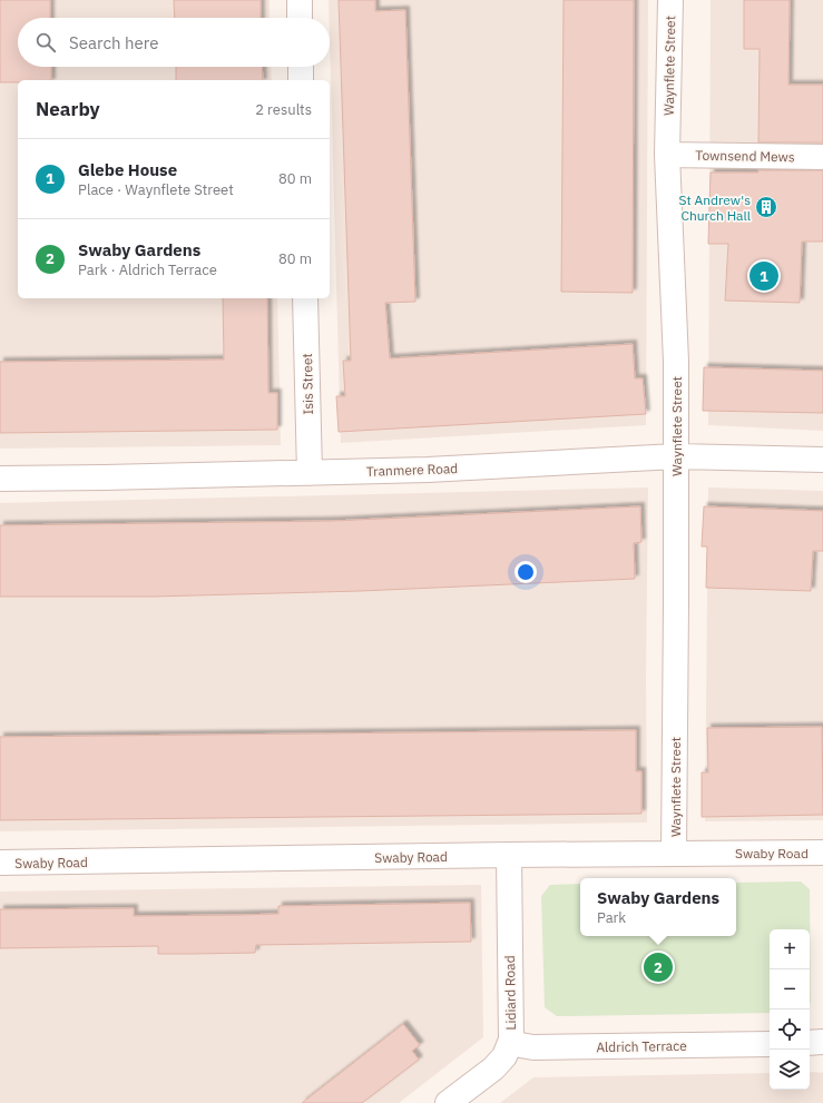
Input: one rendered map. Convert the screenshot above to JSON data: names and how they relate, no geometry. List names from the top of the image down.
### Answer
{
  "streets": {
    "street": [
      "Waynflete Street",
      "Townsend Mews",
      "Isis Street",
      "Tranmere Road",
      "Swaby Road",
      "Lidiard Road",
      "Aldrich Terrace"
    ]
  },
  "crossings": [
    ["Waynflete Street", "Townsend Mews"],
    ["Waynflete Street", "Tranmere Road"],
    ["Waynflete Street", "Swaby Road"],
    ["Isis Street", "Tranmere Road"],
    ["Swaby Road", "Lidiard Road"],
    ["Lidiard Road", "Aldrich Terrace"]
  ],
  "places": {
    "building": ["St Andrew's Church Hall"]
  },
  "page": {
    "search": "Search here",
    "heading": ["Nearby", "2 results"],
    "list": [
      {
        "mark": "1",
        "name": "Glebe House",
        "note": "Place · Waynflete Street",
        "value": "80 m"
      },
      {
        "mark": "2",
        "name": "Swaby Gardens",
        "note": "Park · Aldrich Terrace",
        "value": "80 m"
      }
    ],
    "pins": ["1", "2"],
    "popup": ["Swaby Gardens", "Park"],
    "map_buttons": ["+", "−"]
  }
}
